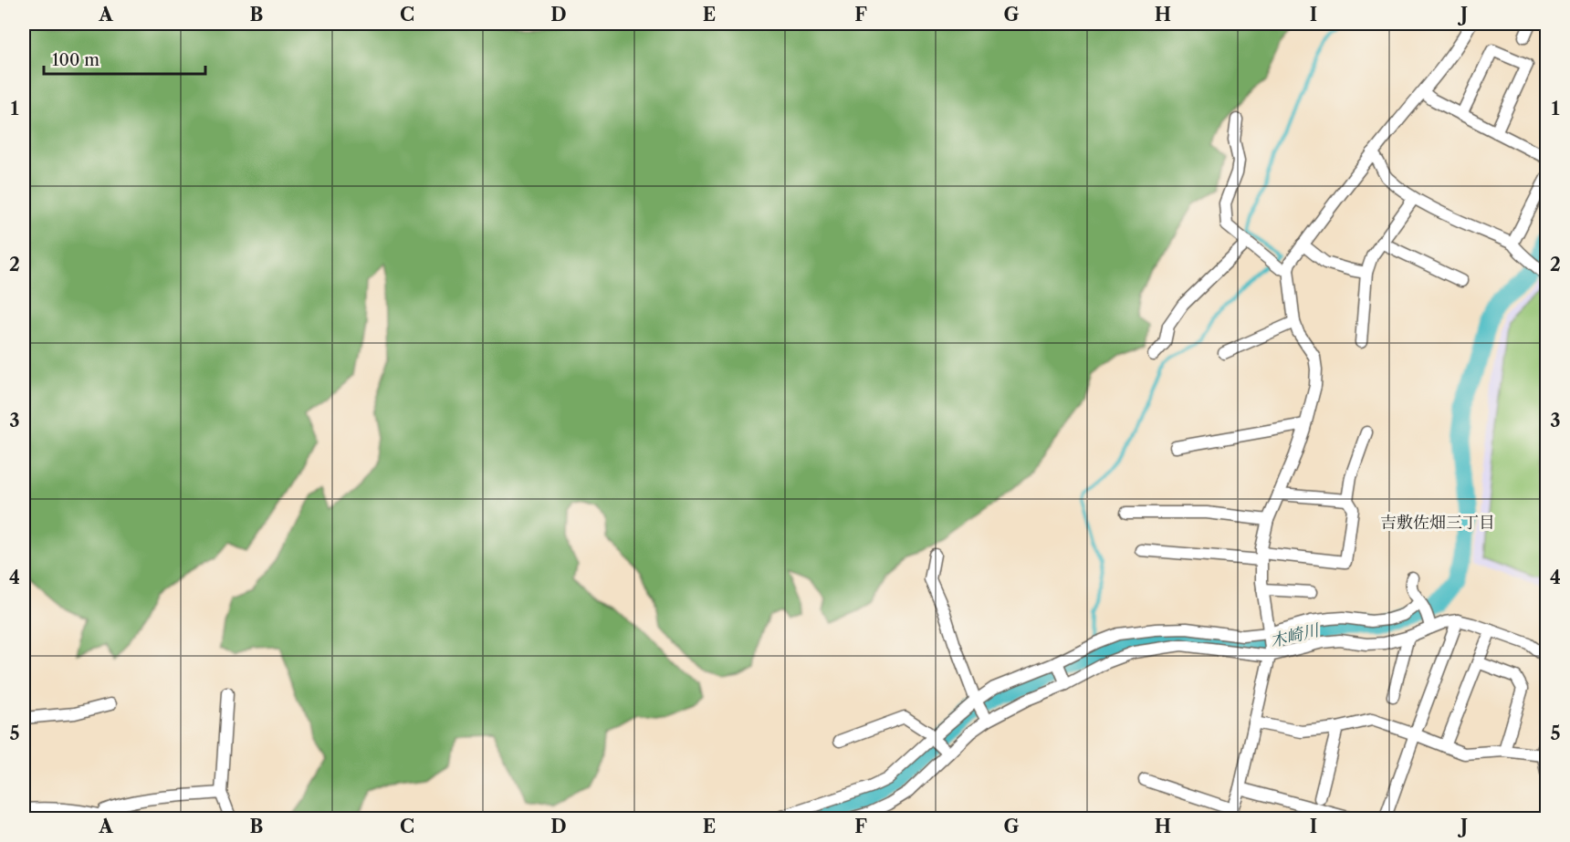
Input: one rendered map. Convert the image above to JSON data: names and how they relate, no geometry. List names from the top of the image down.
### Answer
{
  "districts": ["吉敷佐畑三丁目"],
  "water": ["木崎川"],
  "scale_bar": "100 m",
  "grid": {
    "columns": [
      "A",
      "B",
      "C",
      "D",
      "E",
      "F",
      "G",
      "H",
      "I",
      "J"
    ],
    "rows": [
      "1",
      "2",
      "3",
      "4",
      "5"
    ]
  }
}
